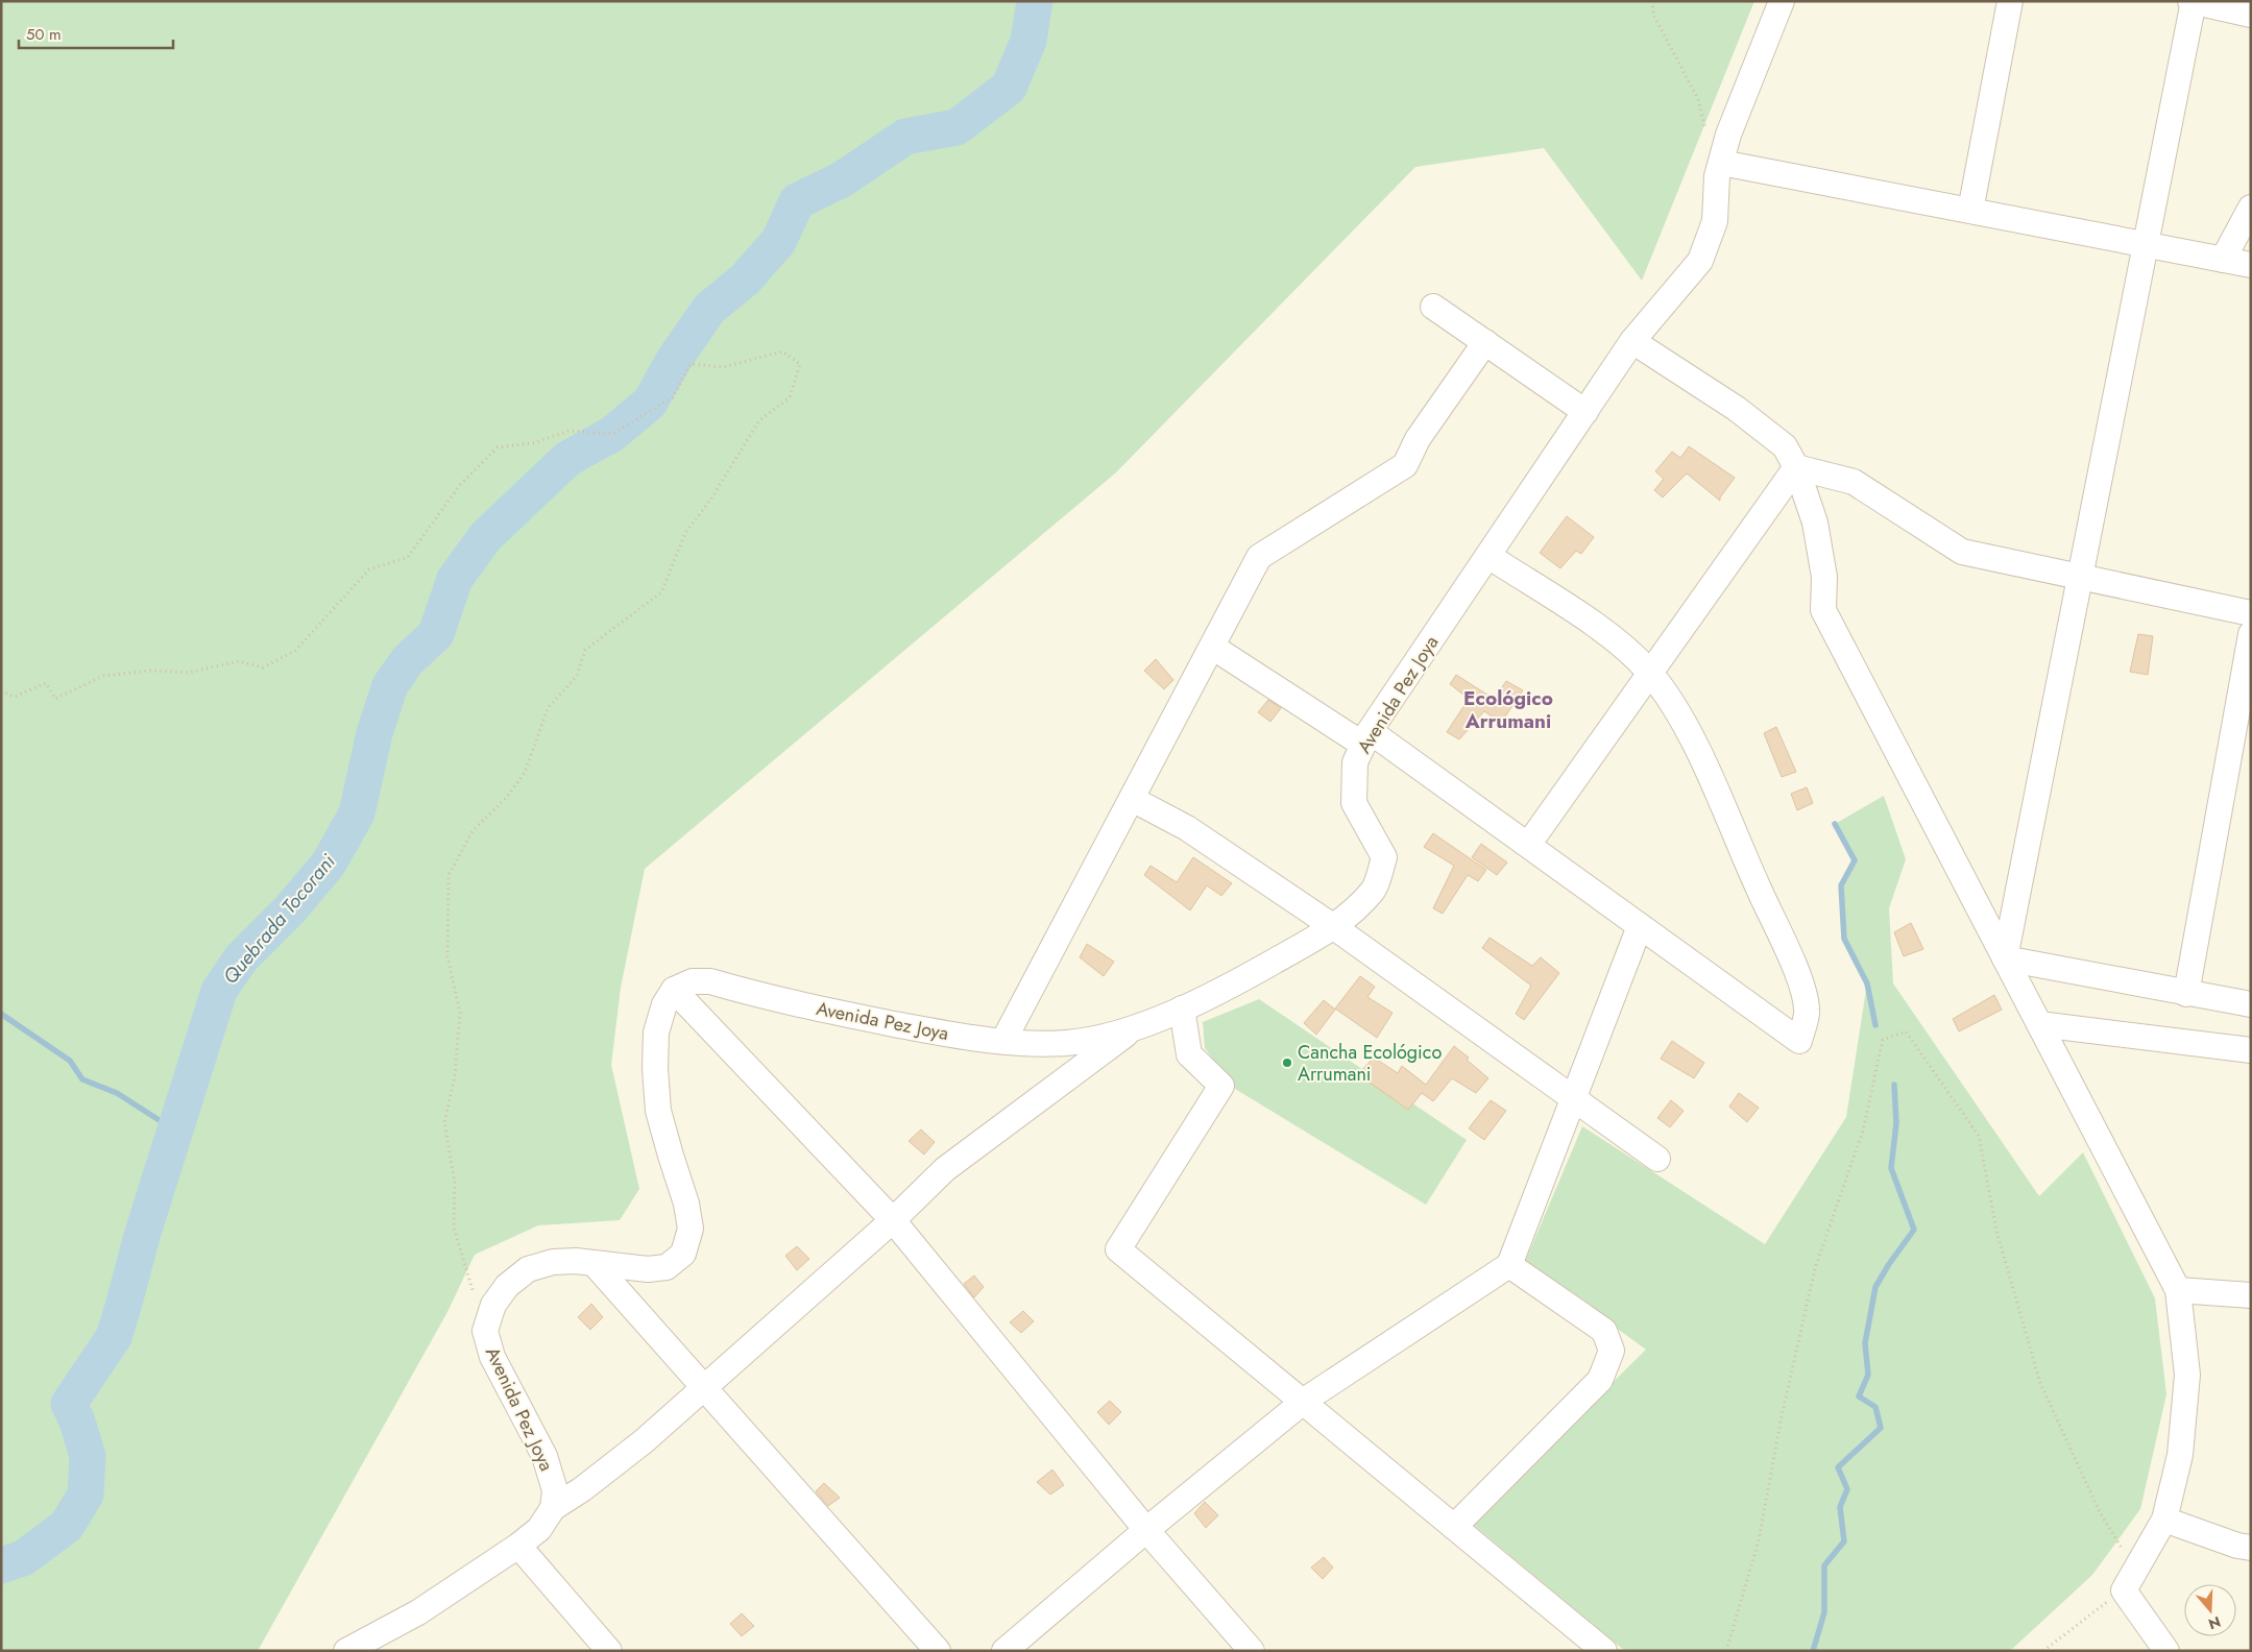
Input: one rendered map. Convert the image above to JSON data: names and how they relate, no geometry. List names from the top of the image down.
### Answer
{
  "streets": {
    "street": ["Avenida Pez Joya"]
  },
  "districts": ["Ecológico Arrumani"],
  "water": ["Quebrada Tocorani"],
  "places": ["Cancha Ecológico Arrumani"],
  "scale_bar": "50 m",
  "north": "bottom"
}
